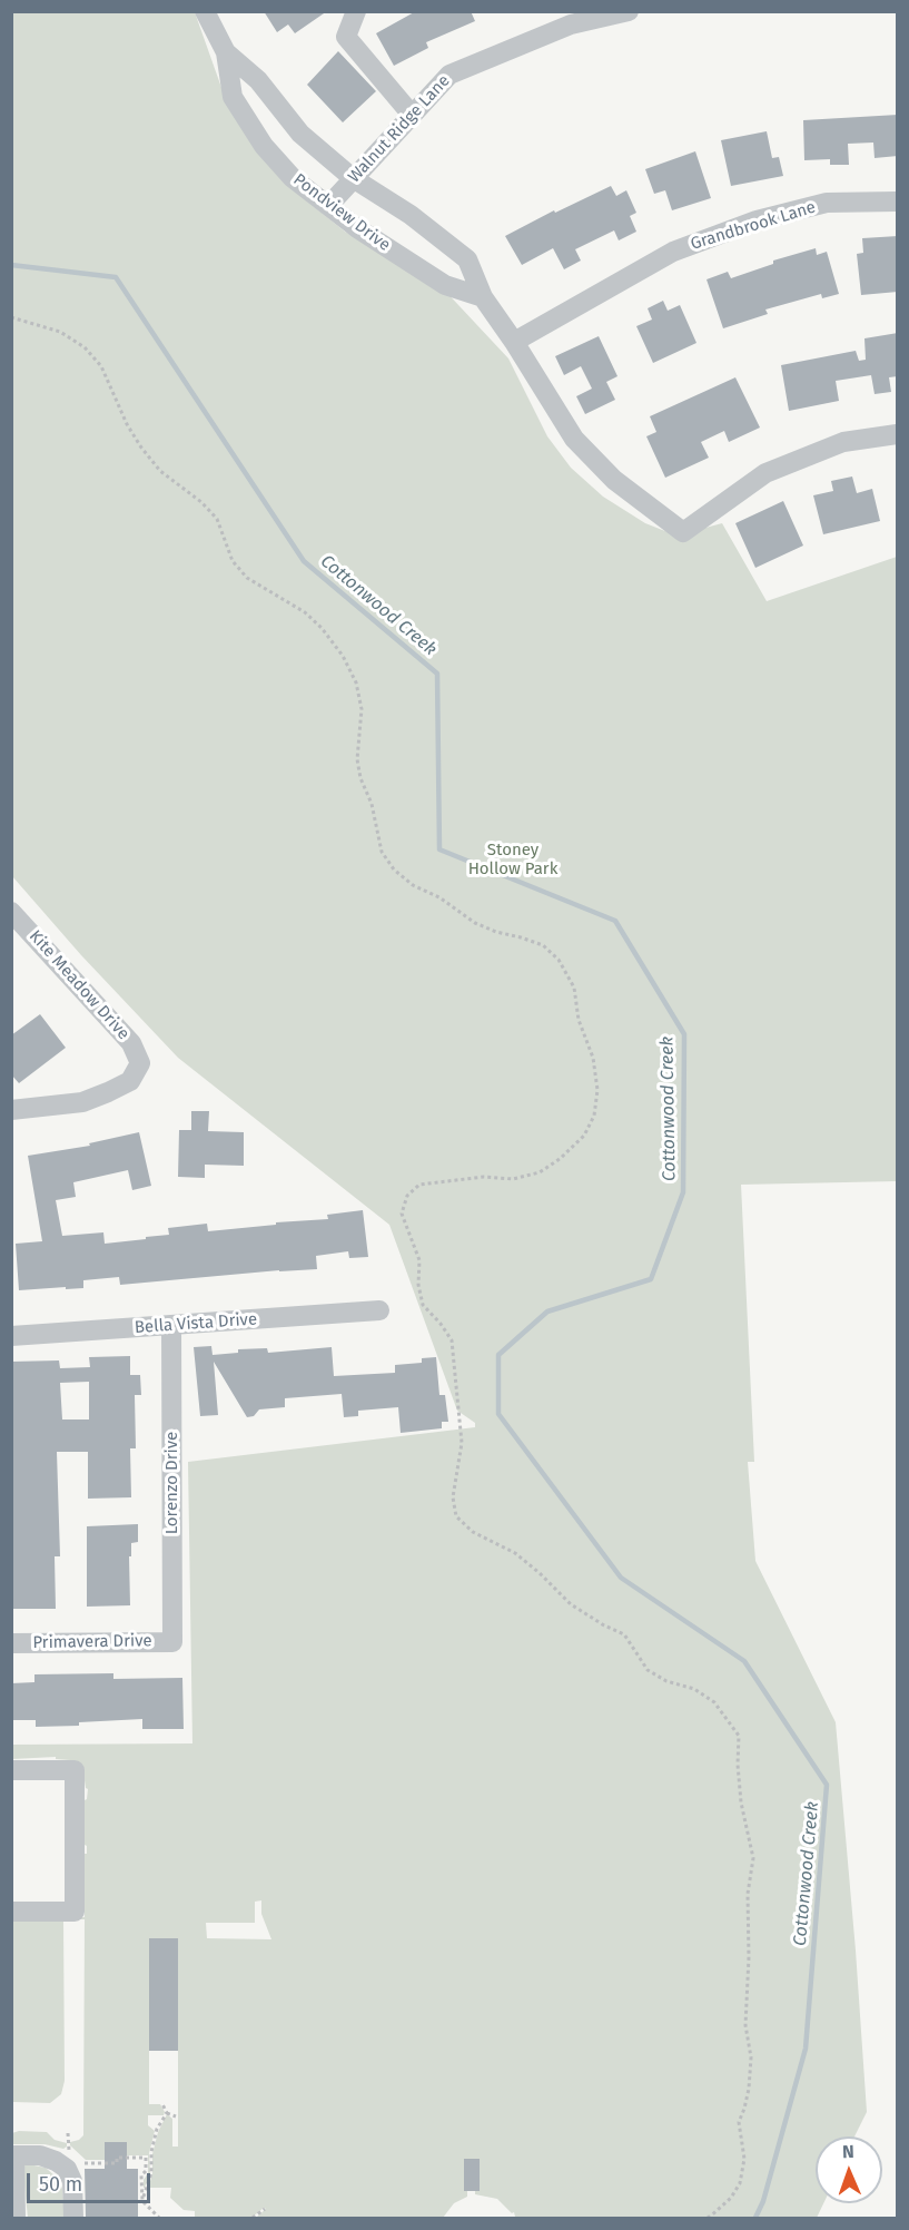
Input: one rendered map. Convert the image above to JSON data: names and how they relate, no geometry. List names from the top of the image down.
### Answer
{
  "streets": {
    "street": [
      "Walnut Ridge Lane",
      "Pondview Drive",
      "Grandbrook Lane",
      "Kite Meadow Drive",
      "Bella Vista Drive",
      "Lorenzo Drive",
      "Primavera Drive"
    ]
  },
  "crossings": [
    ["Walnut Ridge Lane", "Pondview Drive"],
    ["Pondview Drive", "Grandbrook Lane"],
    ["Bella Vista Drive", "Lorenzo Drive"],
    ["Lorenzo Drive", "Primavera Drive"]
  ],
  "water": ["Cottonwood Creek"],
  "parks": ["Stoney Hollow Park"],
  "scale_bar": "50 m",
  "north": "top"
}
